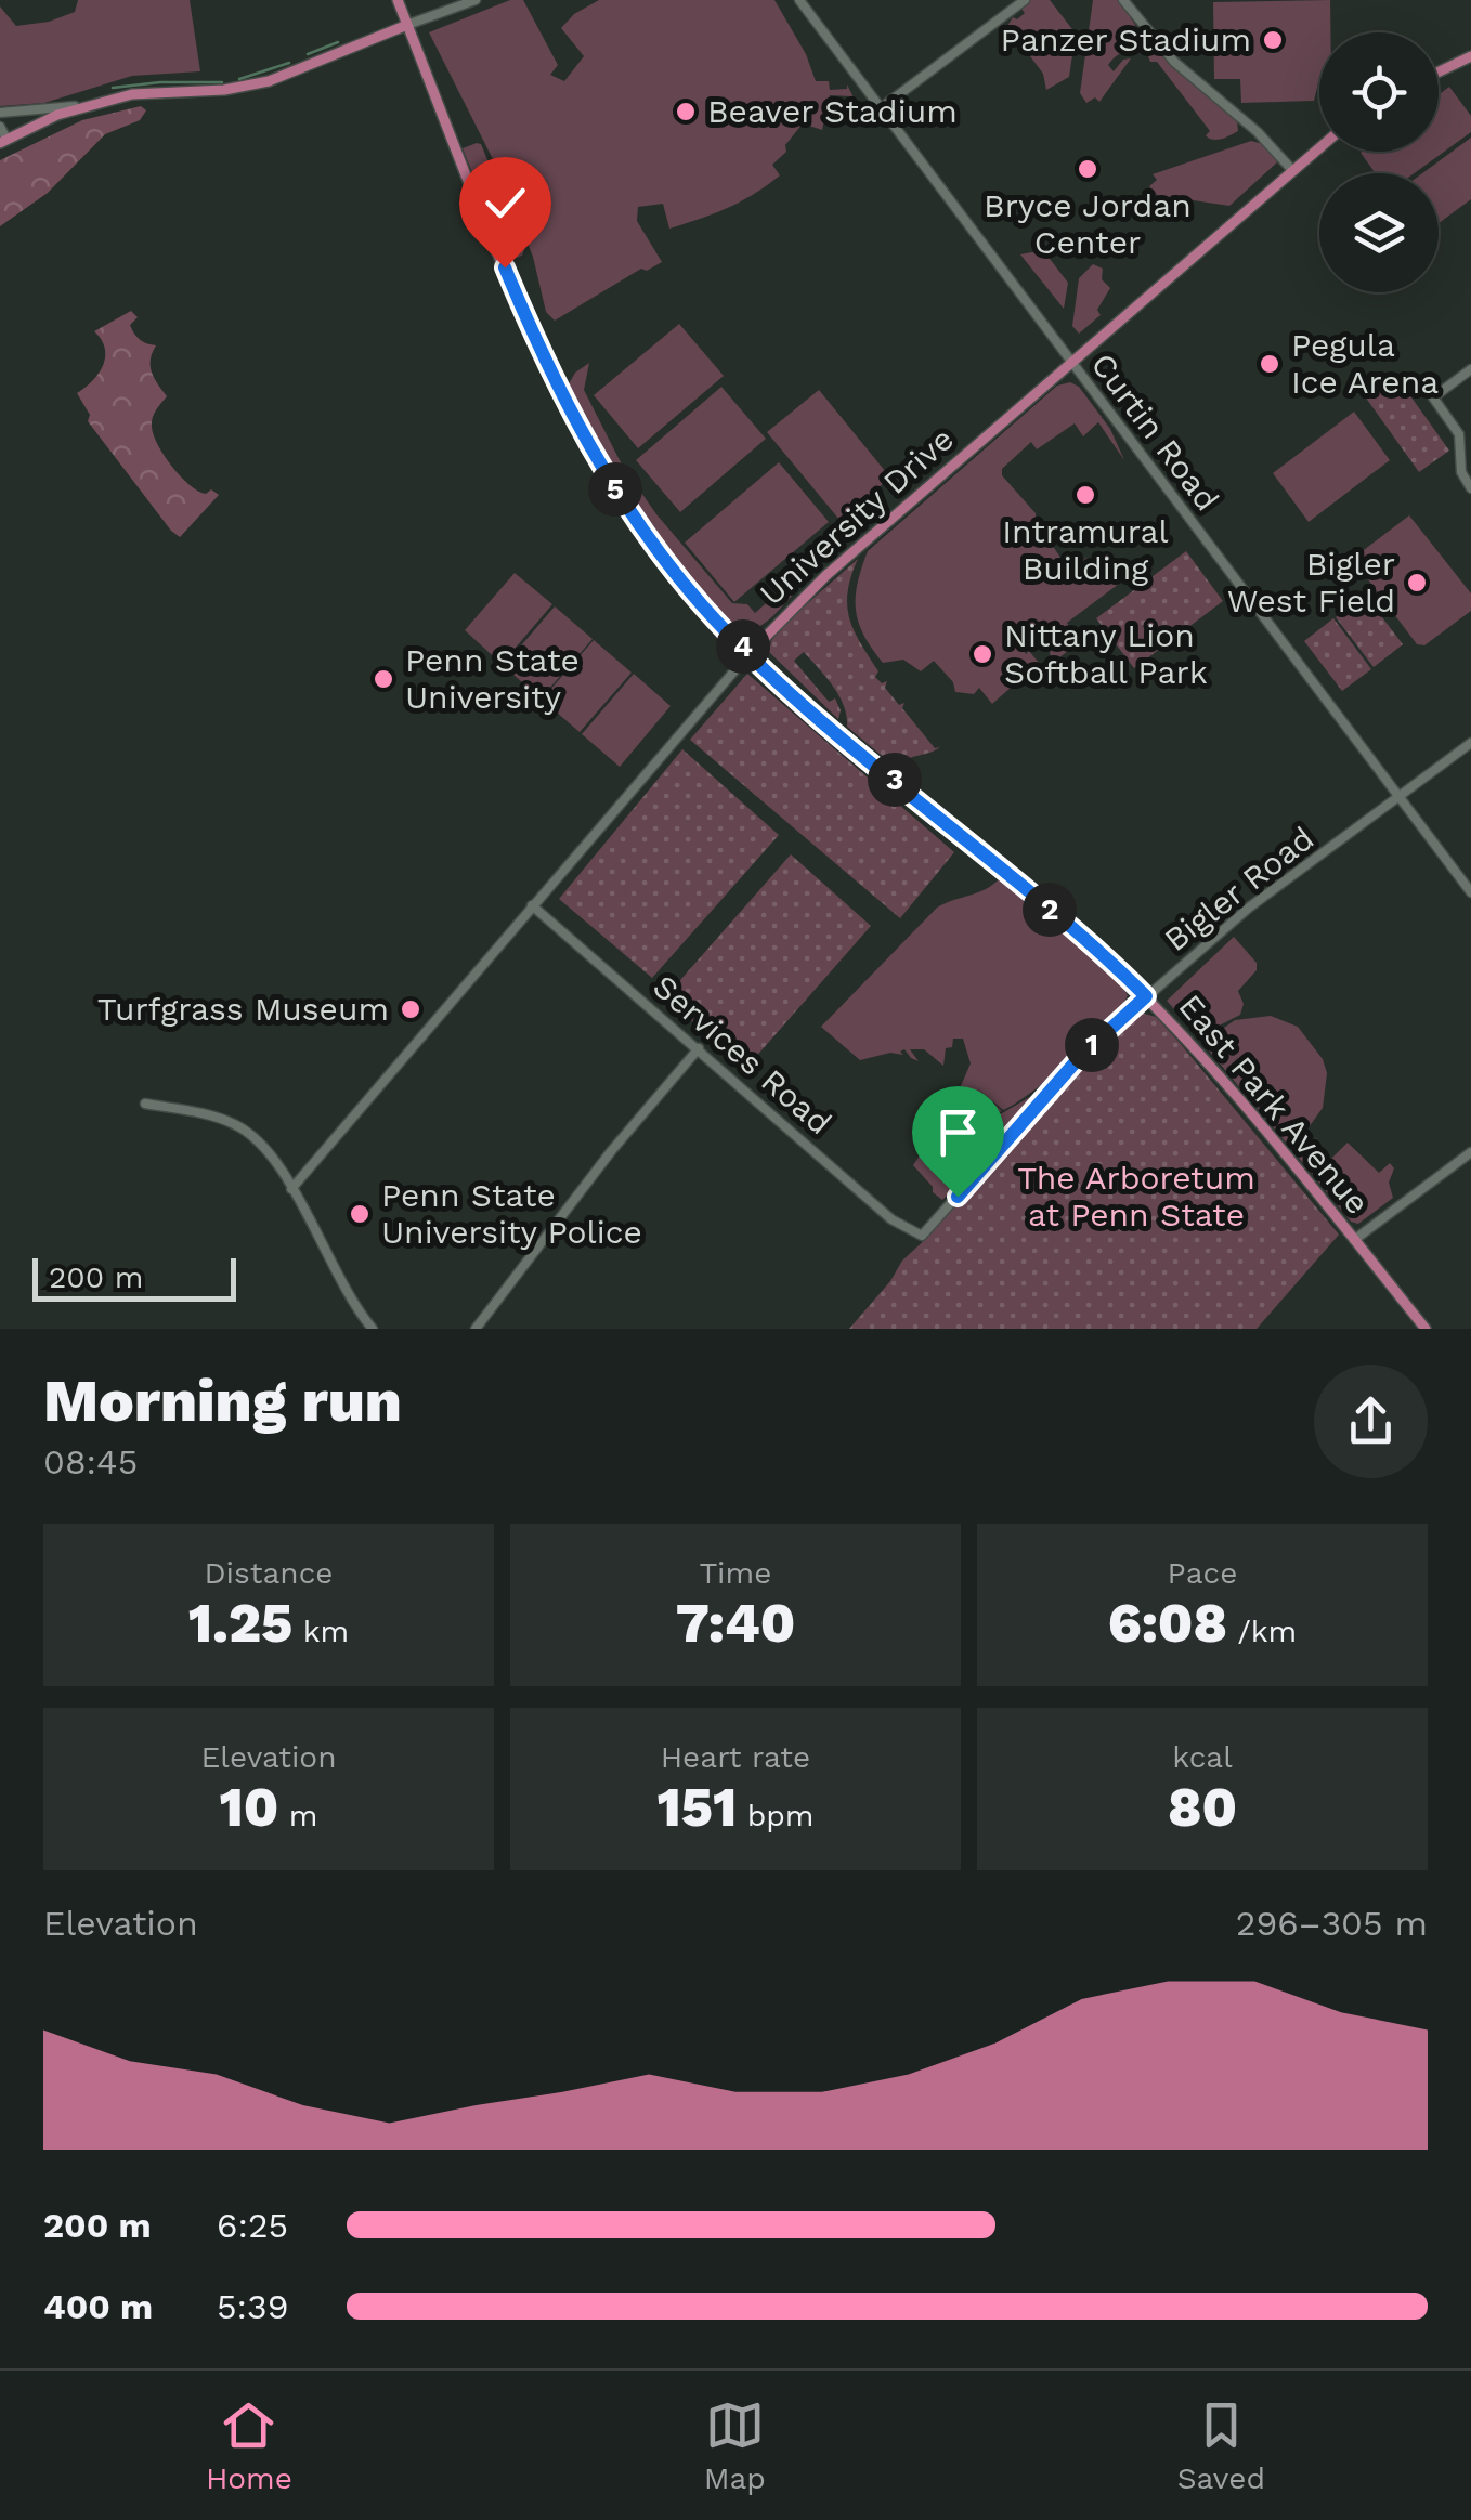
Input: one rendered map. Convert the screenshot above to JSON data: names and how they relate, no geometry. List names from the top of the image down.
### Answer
{
  "streets": {
    "main road": ["University Drive", "East Park Avenue"],
    "street": ["Curtin Road", "Bigler Road", "Services Road"]
  },
  "crossings": [
    ["Curtin Road", "University Drive"],
    ["Curtin Road", "Bigler Road"],
    ["University Drive", "Services Road"],
    ["University Drive", "East Park Avenue"],
    ["Bigler Road", "Services Road"],
    ["Bigler Road", "East Park Avenue"]
  ],
  "parks": ["The Arboretum at Penn State"],
  "places": [
    "Panzer Stadium",
    "Beaver Stadium",
    "Bryce Jordan Center",
    "Pegula Ice Arena",
    "Intramural Building",
    "Bigler West Field",
    "Nittany Lion Softball Park",
    "Penn State University",
    "Turfgrass Museum",
    "Penn State University Police"
  ],
  "scale_bar": "200 m",
  "page": {
    "pins": [
      "5",
      "4",
      "3",
      "2",
      "1"
    ],
    "scale": "200 m",
    "heading": ["Morning run", "08:45"],
    "stats": [
      ["Distance", "1.25 km"],
      ["Time", "7:40"],
      ["Pace", "6:08 /km"],
      ["Elevation", "10 m"],
      ["Heart rate", "151 bpm"],
      ["kcal", "80"]
    ],
    "chart": ["Elevation", "296–305 m"],
    "list": [
      {
        "name": "200 m",
        "note": "6:25"
      },
      {
        "name": "400 m",
        "note": "5:39"
      }
    ],
    "tabs": ["Home", "Map", "Saved"]
  }
}
